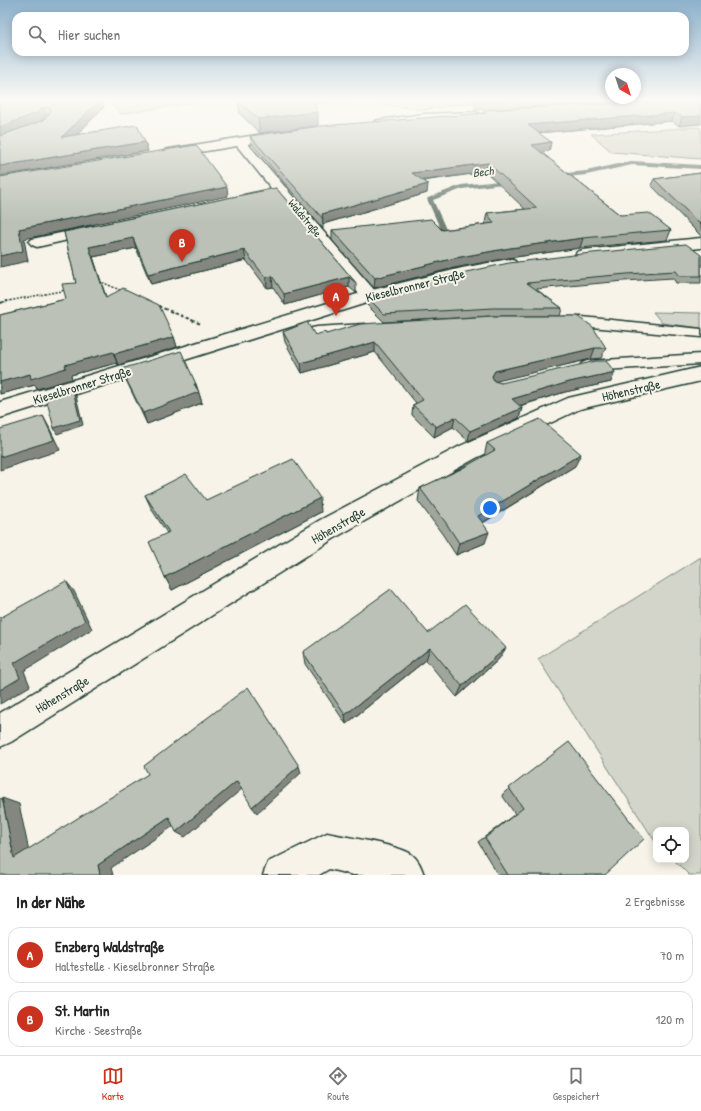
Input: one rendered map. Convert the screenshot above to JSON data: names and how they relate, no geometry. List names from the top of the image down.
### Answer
{
  "streets": {
    "street": ["Waldstraße", "Kieselbronner Straße", "Höhenstraße"]
  },
  "crossings": [
    ["Waldstraße", "Kieselbronner Straße"]
  ],
  "water": ["Bech"],
  "north": "bottom right",
  "page": {
    "search": "Hier suchen",
    "pins": ["B", "A"],
    "heading": ["In der Nähe", "2 Ergebnisse"],
    "list": [
      {
        "mark": "A",
        "name": "Enzberg Waldstraße",
        "note": "Haltestelle · Kieselbronner Straße",
        "value": "70 m"
      },
      {
        "mark": "B",
        "name": "St. Martin",
        "note": "Kirche · Seestraße",
        "value": "120 m"
      }
    ],
    "nav": ["Karte", "Route", "Gespeichert"]
  }
}
